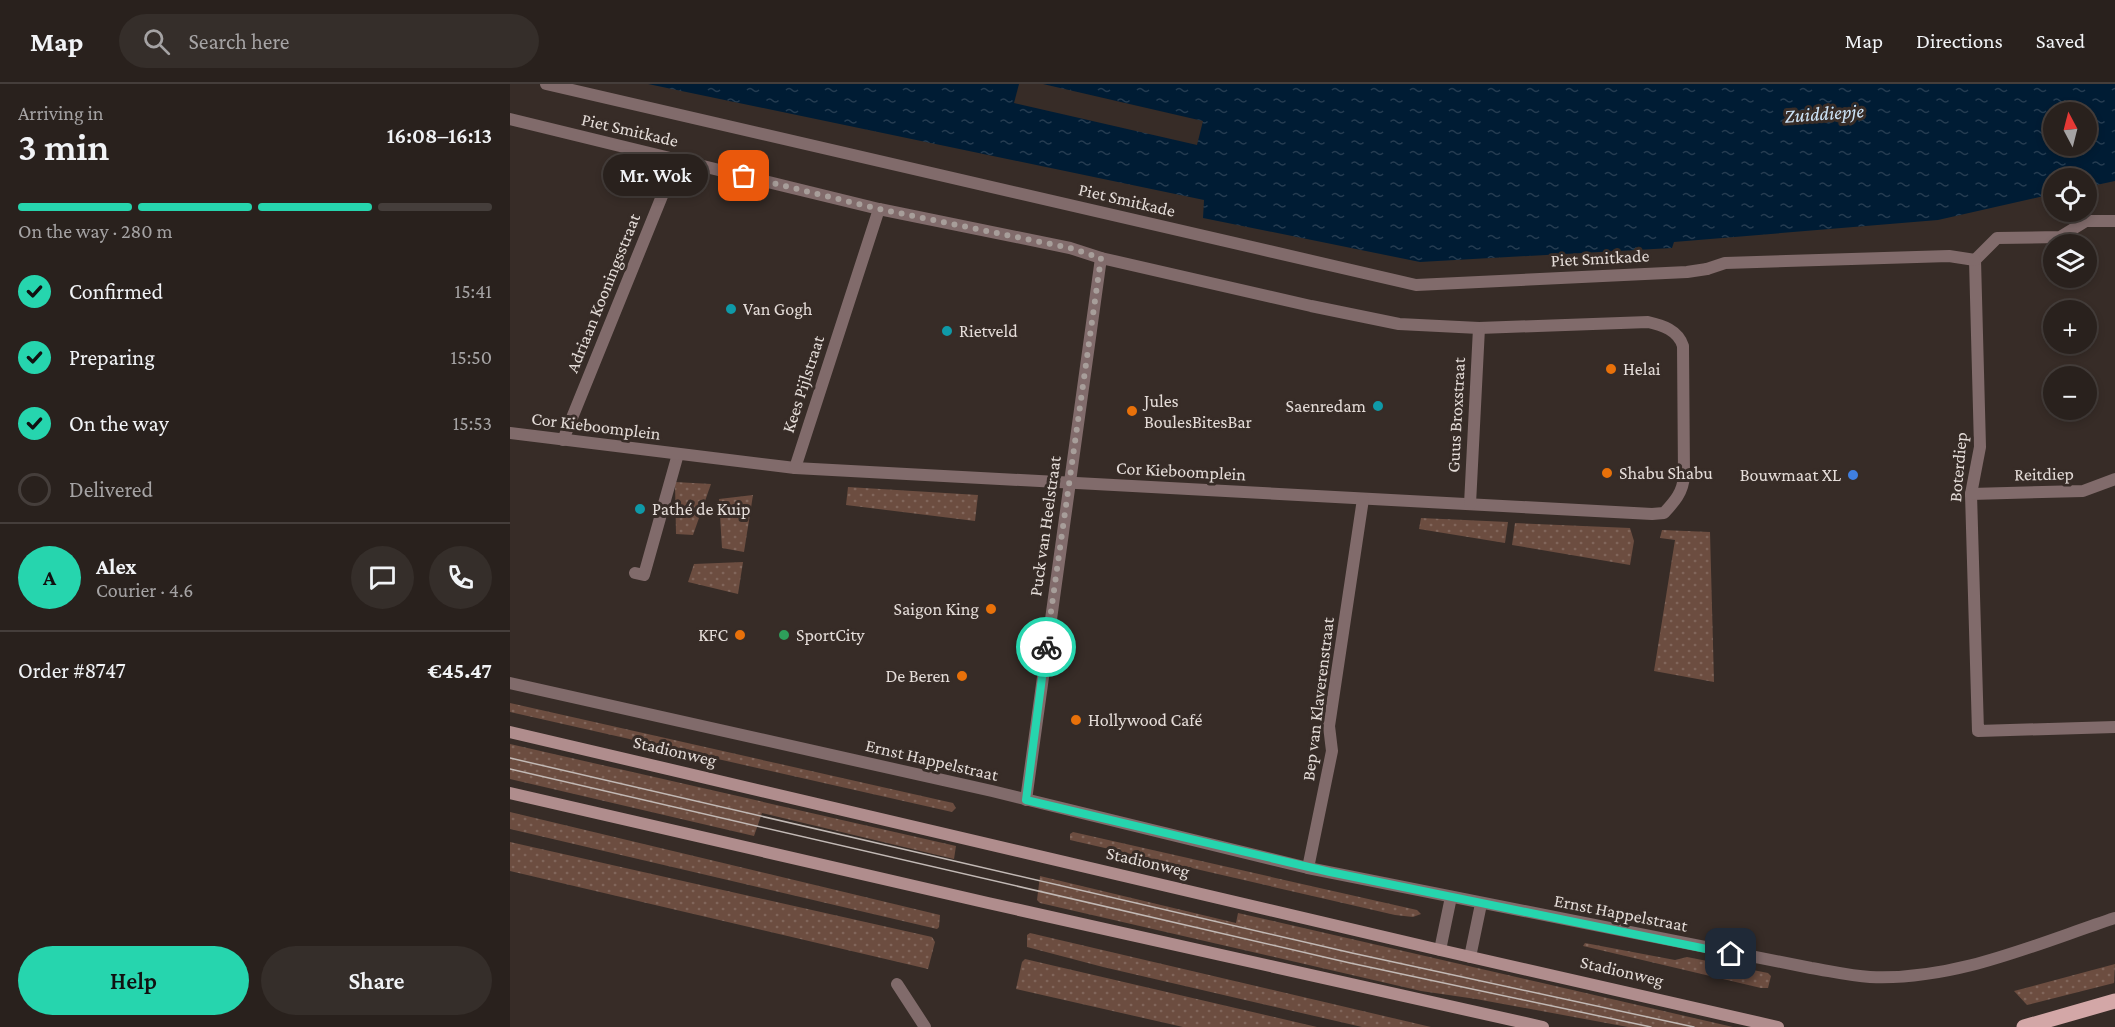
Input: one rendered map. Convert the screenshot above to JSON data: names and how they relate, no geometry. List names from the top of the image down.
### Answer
{
  "streets": {
    "main road": ["Stadionweg"],
    "street": [
      "Piet Smitkade",
      "Adriaan Kooningsstraat",
      "Kees Pijlstraat",
      "Guus Broxstraat",
      "Cor Kieboomplein",
      "Boterdiep",
      "Reitdiep",
      "Puck van Heelstraat",
      "Bep van Klaverenstraat",
      "Ernst Happelstraat"
    ]
  },
  "crossings": [
    ["Piet Smitkade", "Adriaan Kooningsstraat"],
    ["Piet Smitkade", "Kees Pijlstraat"],
    ["Piet Smitkade", "Guus Broxstraat"],
    ["Piet Smitkade", "Cor Kieboomplein"],
    ["Piet Smitkade", "Boterdiep"],
    ["Piet Smitkade", "Puck van Heelstraat"],
    ["Adriaan Kooningsstraat", "Cor Kieboomplein"],
    ["Kees Pijlstraat", "Cor Kieboomplein"],
    ["Guus Broxstraat", "Cor Kieboomplein"],
    ["Cor Kieboomplein", "Puck van Heelstraat"],
    ["Cor Kieboomplein", "Bep van Klaverenstraat"],
    ["Boterdiep", "Reitdiep"],
    ["Puck van Heelstraat", "Ernst Happelstraat"],
    ["Bep van Klaverenstraat", "Ernst Happelstraat"]
  ],
  "water": ["Zuiddiepje"],
  "places": [
    "Mr. Wok",
    "Van Gogh",
    "Rietveld",
    "Helai",
    "Saenredam",
    "Jules BoulesBitesBar",
    "Shabu Shabu",
    "Bouwmaat XL",
    "Pathé de Kuip",
    "Saigon King",
    "KFC",
    "SportCity",
    "De Beren",
    "Hollywood Café"
  ],
  "north": "top",
  "page": {
    "header": "Map",
    "search": "Search here",
    "nav": ["Map", "Directions", "Saved"],
    "heading": ["3 min", "Arriving in", "16:08–16:13"],
    "panel": [
      "Alex",
      "Courier · 4.6",
      "Order #8747",
      "€45.47"
    ],
    "map_buttons": ["+", "−"],
    "bubble": "Mr. Wok",
    "bar": "On the way · 280 m",
    "list": [
      ["Confirmed", "15:41"],
      ["Preparing", "15:50"],
      ["On the way", "15:53"],
      "Delivered"
    ],
    "round": "A",
    "buttons": ["Help", "Share"]
  }
}
